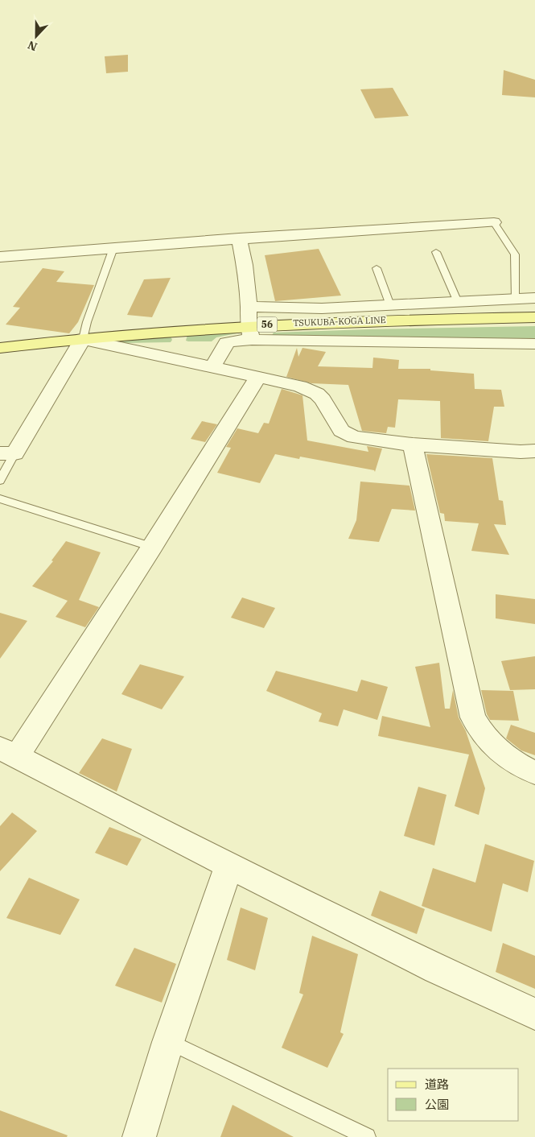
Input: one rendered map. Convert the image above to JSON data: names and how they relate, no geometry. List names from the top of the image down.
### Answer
{
  "streets": {
    "main road": ["TSUKUBA-KOGA LINE", "56"]
  },
  "legend": ["道路", "公園"],
  "north": "bottom"
}
